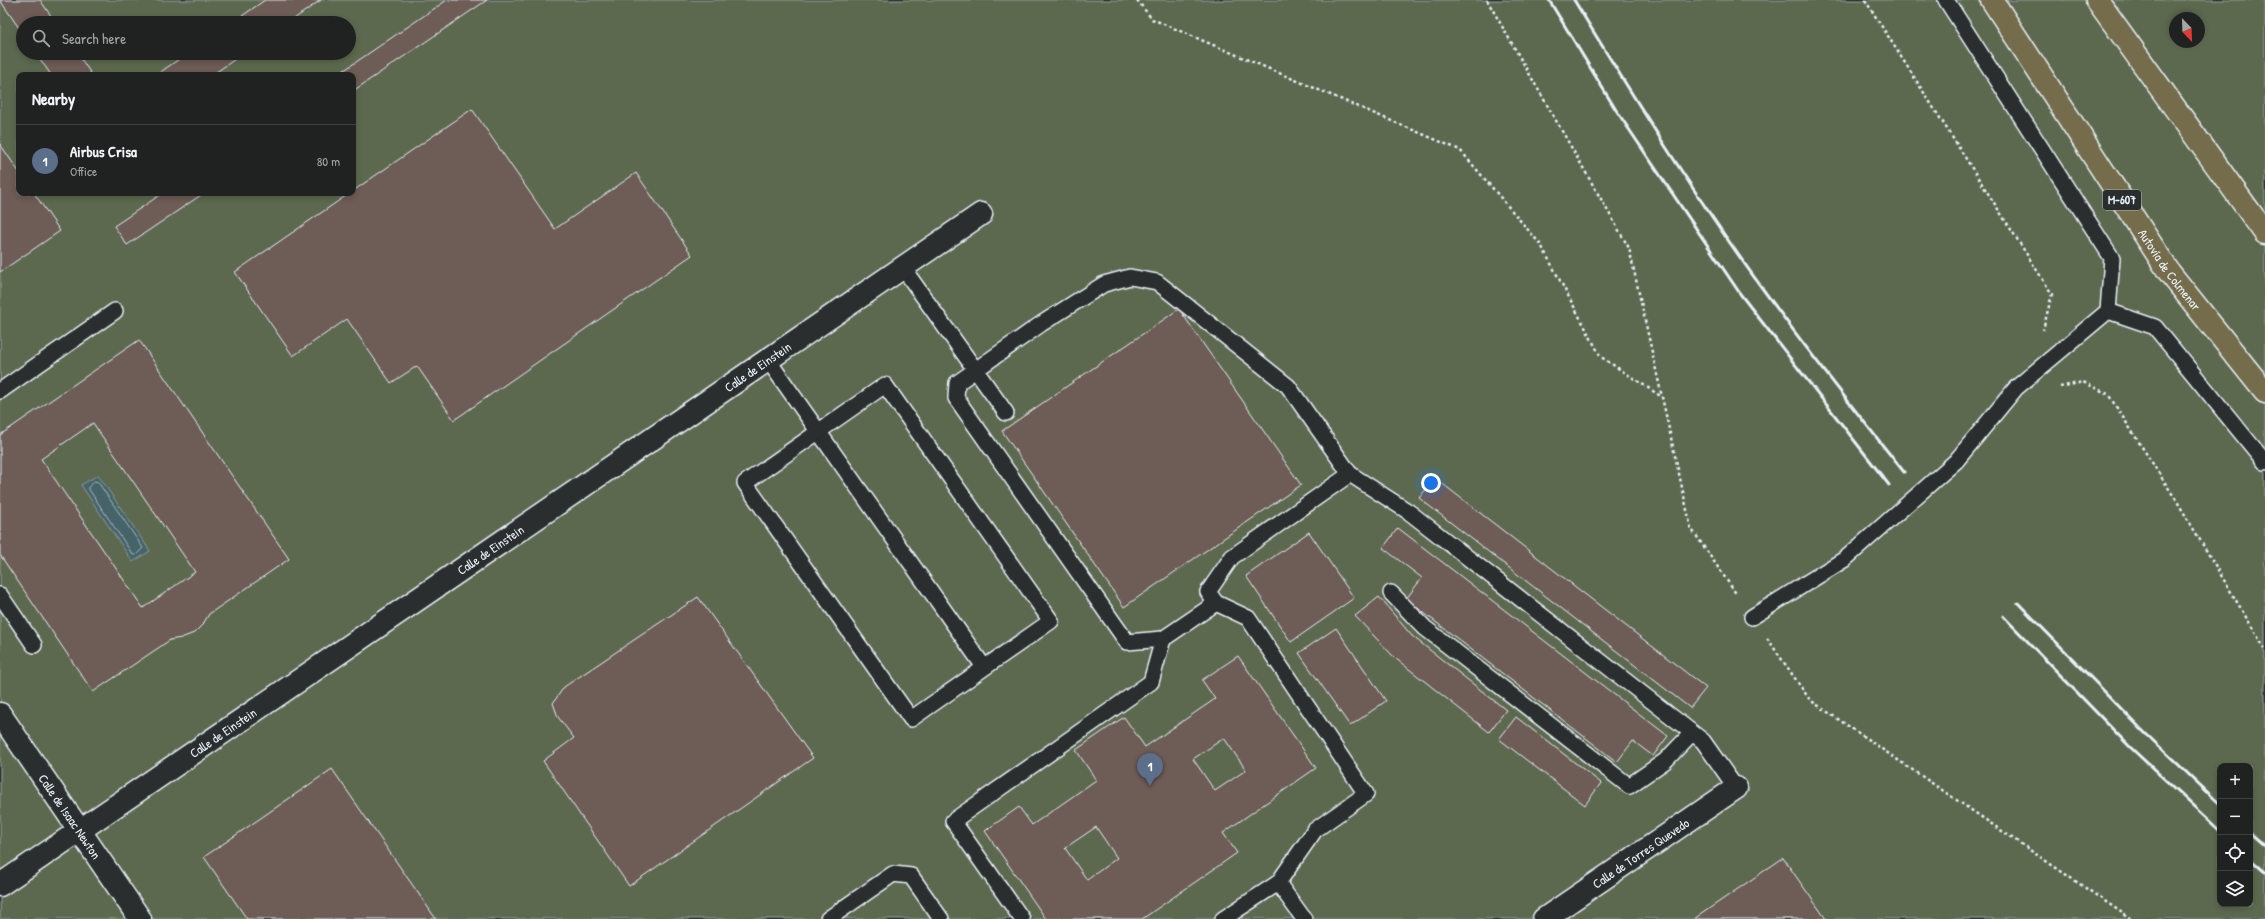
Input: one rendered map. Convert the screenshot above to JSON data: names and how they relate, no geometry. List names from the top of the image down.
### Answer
{
  "streets": {
    "highway": ["M-607", "Autovía de Colmenar"],
    "street": ["Calle de Einstein", "Calle de Isaac Newton", "Calle de Torres Quevedo"]
  },
  "crossings": [
    ["Calle de Einstein", "Calle de Isaac Newton"]
  ],
  "north": "bottom right",
  "page": {
    "search": "Search here",
    "heading": "Nearby",
    "list": [
      {
        "mark": "1",
        "name": "Airbus Crisa",
        "note": "Office",
        "value": "80 m"
      }
    ],
    "pins": "1",
    "map_buttons": ["+", "−"]
  }
}
